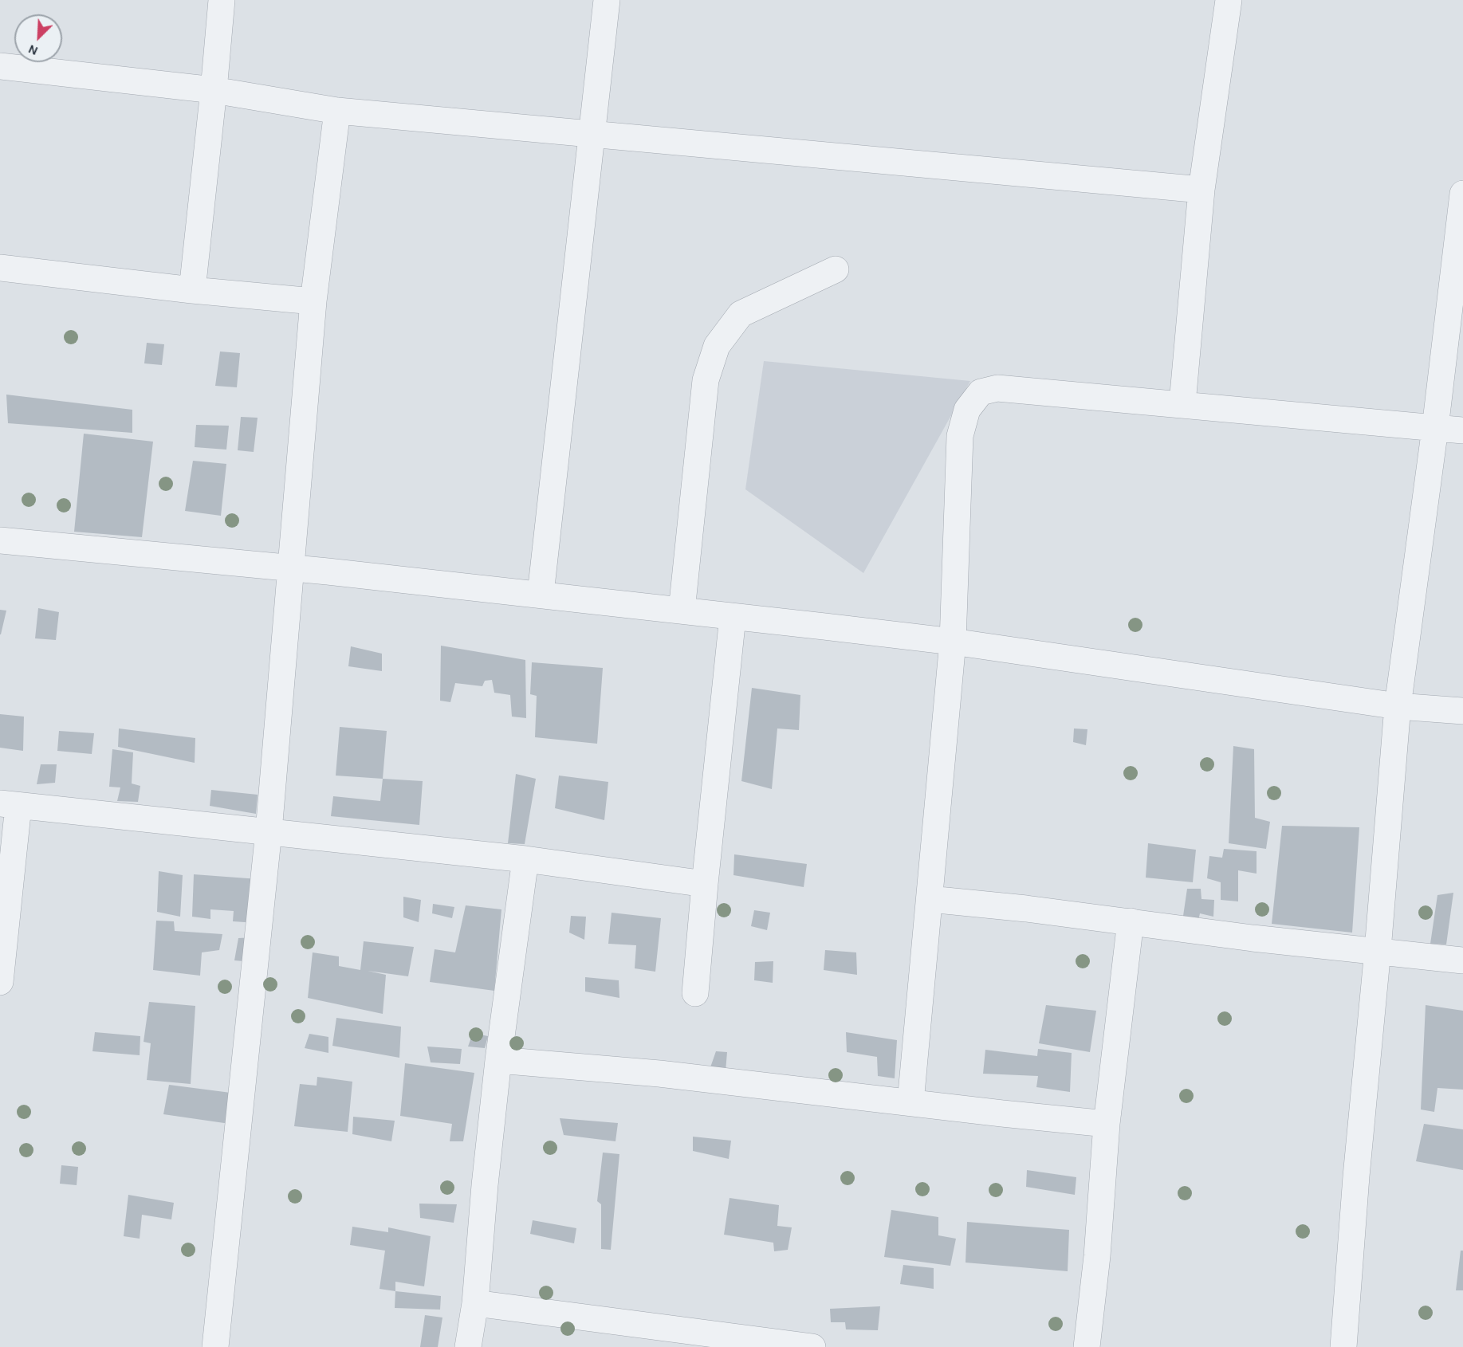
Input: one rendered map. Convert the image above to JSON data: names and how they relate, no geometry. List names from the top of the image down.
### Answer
{
  "north": "bottom left"
}
